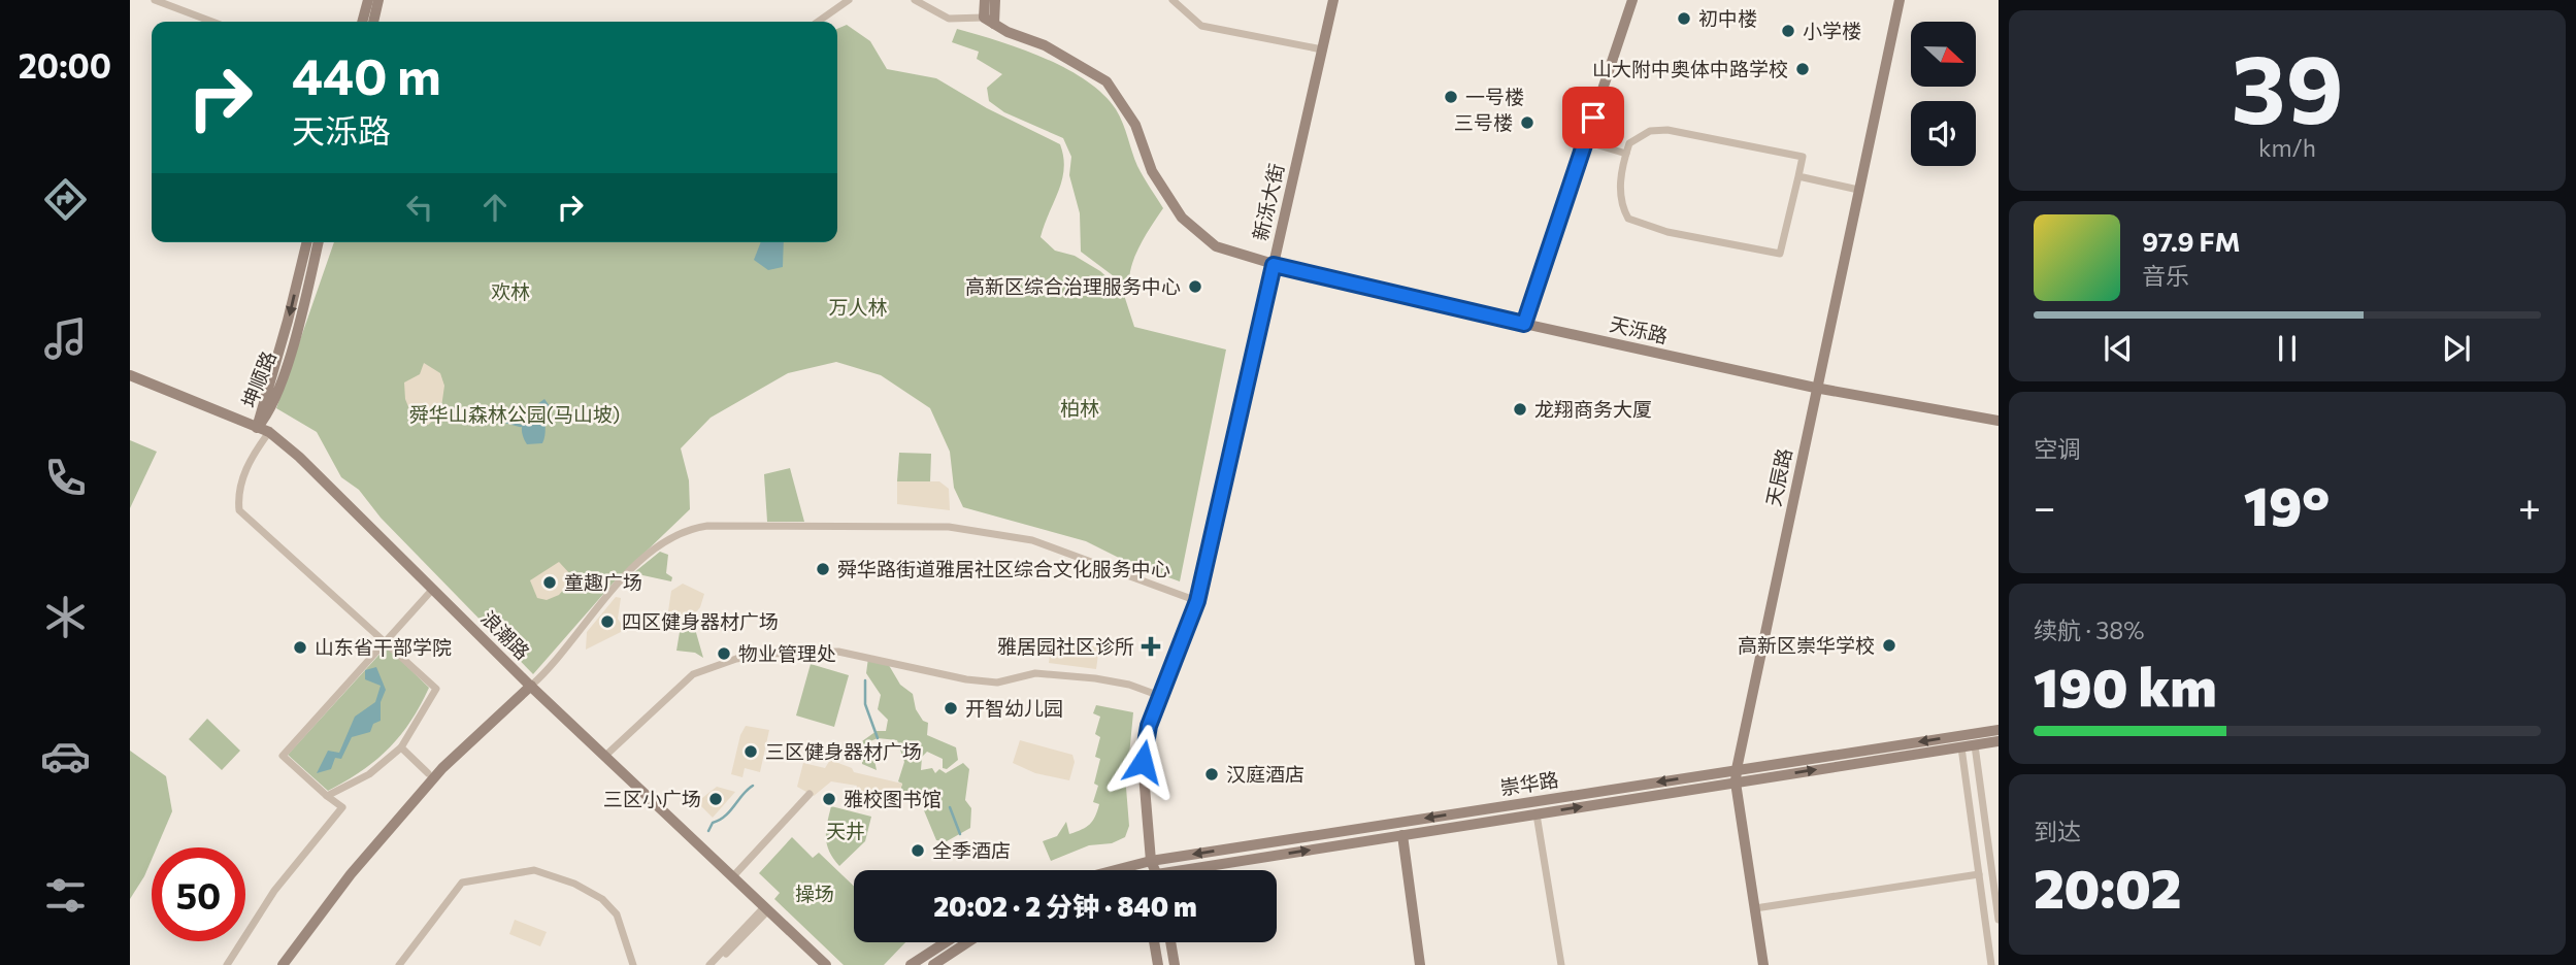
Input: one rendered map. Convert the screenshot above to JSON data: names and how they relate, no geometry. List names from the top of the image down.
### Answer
{
  "streets": {
    "main road": [
      "新泺大街",
      "天泺路",
      "坤顺路",
      "天辰路",
      "浪潮路",
      "崇华路"
    ]
  },
  "crossings": [
    ["新泺大街", "天泺路"],
    ["新泺大街", "崇华路"],
    ["天泺路", "天辰路"],
    ["坤顺路", "浪潮路"],
    ["天辰路", "崇华路"]
  ],
  "parks": [
    "欢林",
    "万人林",
    "柏林",
    "舜华山森林公园(马山坡)",
    "天井",
    "操场"
  ],
  "places": {
    "other": [
      "初中楼",
      "小学楼",
      "山大附中奥体中路学校",
      "一号楼",
      "三号楼",
      "高新区综合治理服务中心",
      "龙翔商务大厦",
      "舜华路街道雅居社区综合文化服务中心",
      "童趣广场",
      "四区健身器材广场",
      "高新区崇华学校",
      "山东省干部学院",
      "物业管理处",
      "开智幼儿园",
      "三区健身器材广场",
      "汉庭酒店",
      "三区小广场",
      "雅校图书馆",
      "全季酒店"
    ],
    "health": ["雅居园社区诊所"]
  },
  "north": "right",
  "page": {
    "tabs": "20:00",
    "tile": [
      ["39", "km/h"],
      "空调",
      ["续航 · 38%", "190 km"],
      ["到达", "20:02"]
    ],
    "turn": ["440 m", "天泺路"],
    "song": ["97.9 FM", "音乐"],
    "heat": ["−", "19°", "+"],
    "limit": "50",
    "trip": "20:02 · 2 分钟 · 840 m"
  }
}
